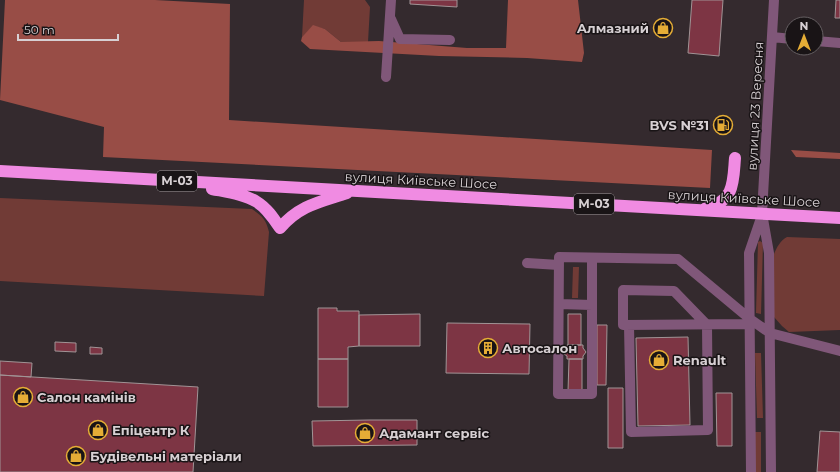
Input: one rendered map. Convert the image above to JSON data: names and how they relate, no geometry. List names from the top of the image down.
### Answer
{
  "streets": {
    "highway": ["вулиця Київське Шосе", "М-03"],
    "street": ["вулиця 23 Вересня"]
  },
  "crossings": [
    ["вулиця 23 Вересня", "вулиця Київське Шосе"]
  ],
  "places": {
    "shop": [
      "Алмазний",
      "Renault",
      "Салон камінів",
      "Епіцентр К",
      "Адамант сервіс",
      "Будівельні матеріали"
    ],
    "fuel station": ["BVS №31"],
    "building": ["Автосалон"]
  },
  "scale_bar": "50 m",
  "north": "top"
}
